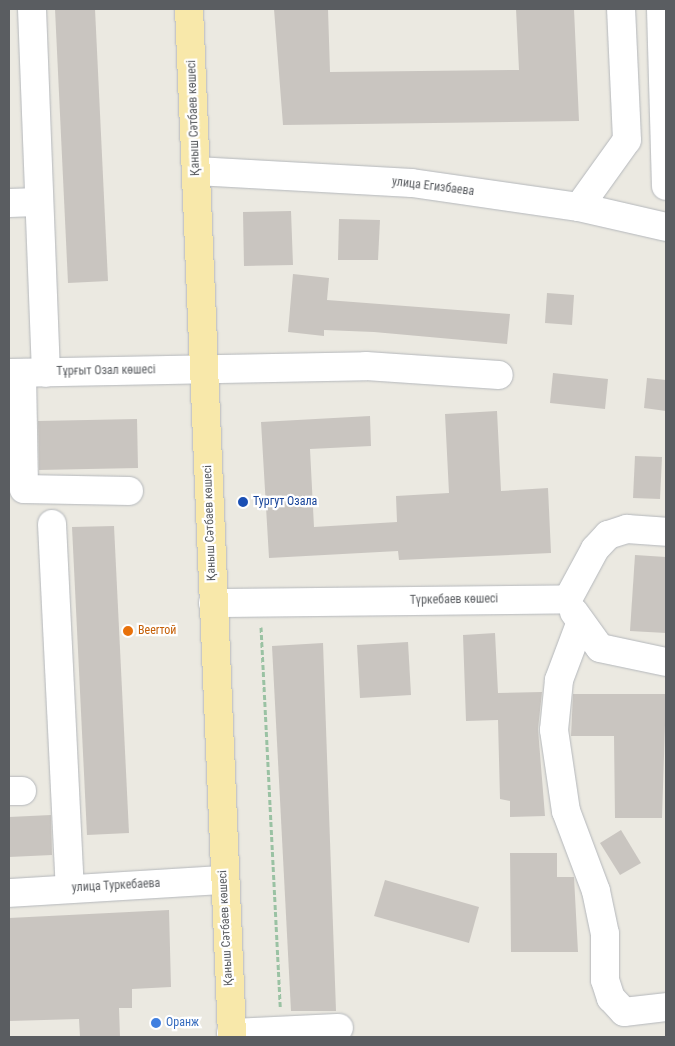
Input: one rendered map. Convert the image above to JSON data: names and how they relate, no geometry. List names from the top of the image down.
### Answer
{
  "streets": {
    "main road": ["Қаныш Сәтбаев көшесі"],
    "street": [
      "улица Егизбаева",
      "Тұрғыт Озал көшесі",
      "Түркебаев көшесі",
      "улица Туркебаева"
    ]
  },
  "crossings": [
    ["Қаныш Сәтбаев көшесі", "улица Егизбаева"],
    ["Қаныш Сәтбаев көшесі", "Тұрғыт Озал көшесі"],
    ["Қаныш Сәтбаев көшесі", "Түркебаев көшесі"],
    ["Қаныш Сәтбаев көшесі", "улица Туркебаева"]
  ],
  "places": ["Тургут Озала", "Beerтой", "Оранж"]
}
